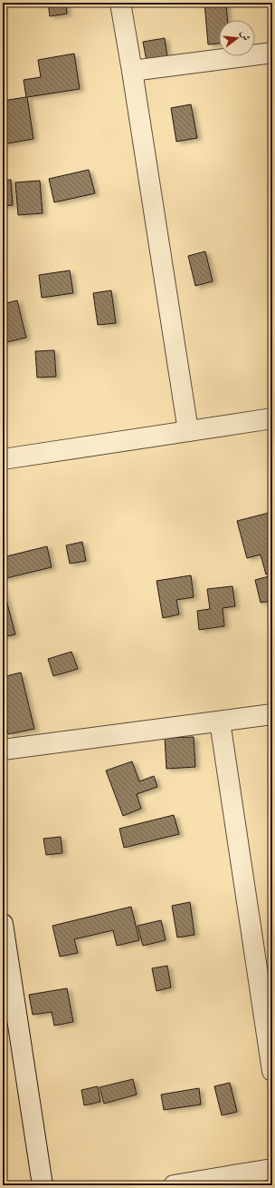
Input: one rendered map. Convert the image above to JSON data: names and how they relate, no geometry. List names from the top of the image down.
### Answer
{
  "north": "right"
}
